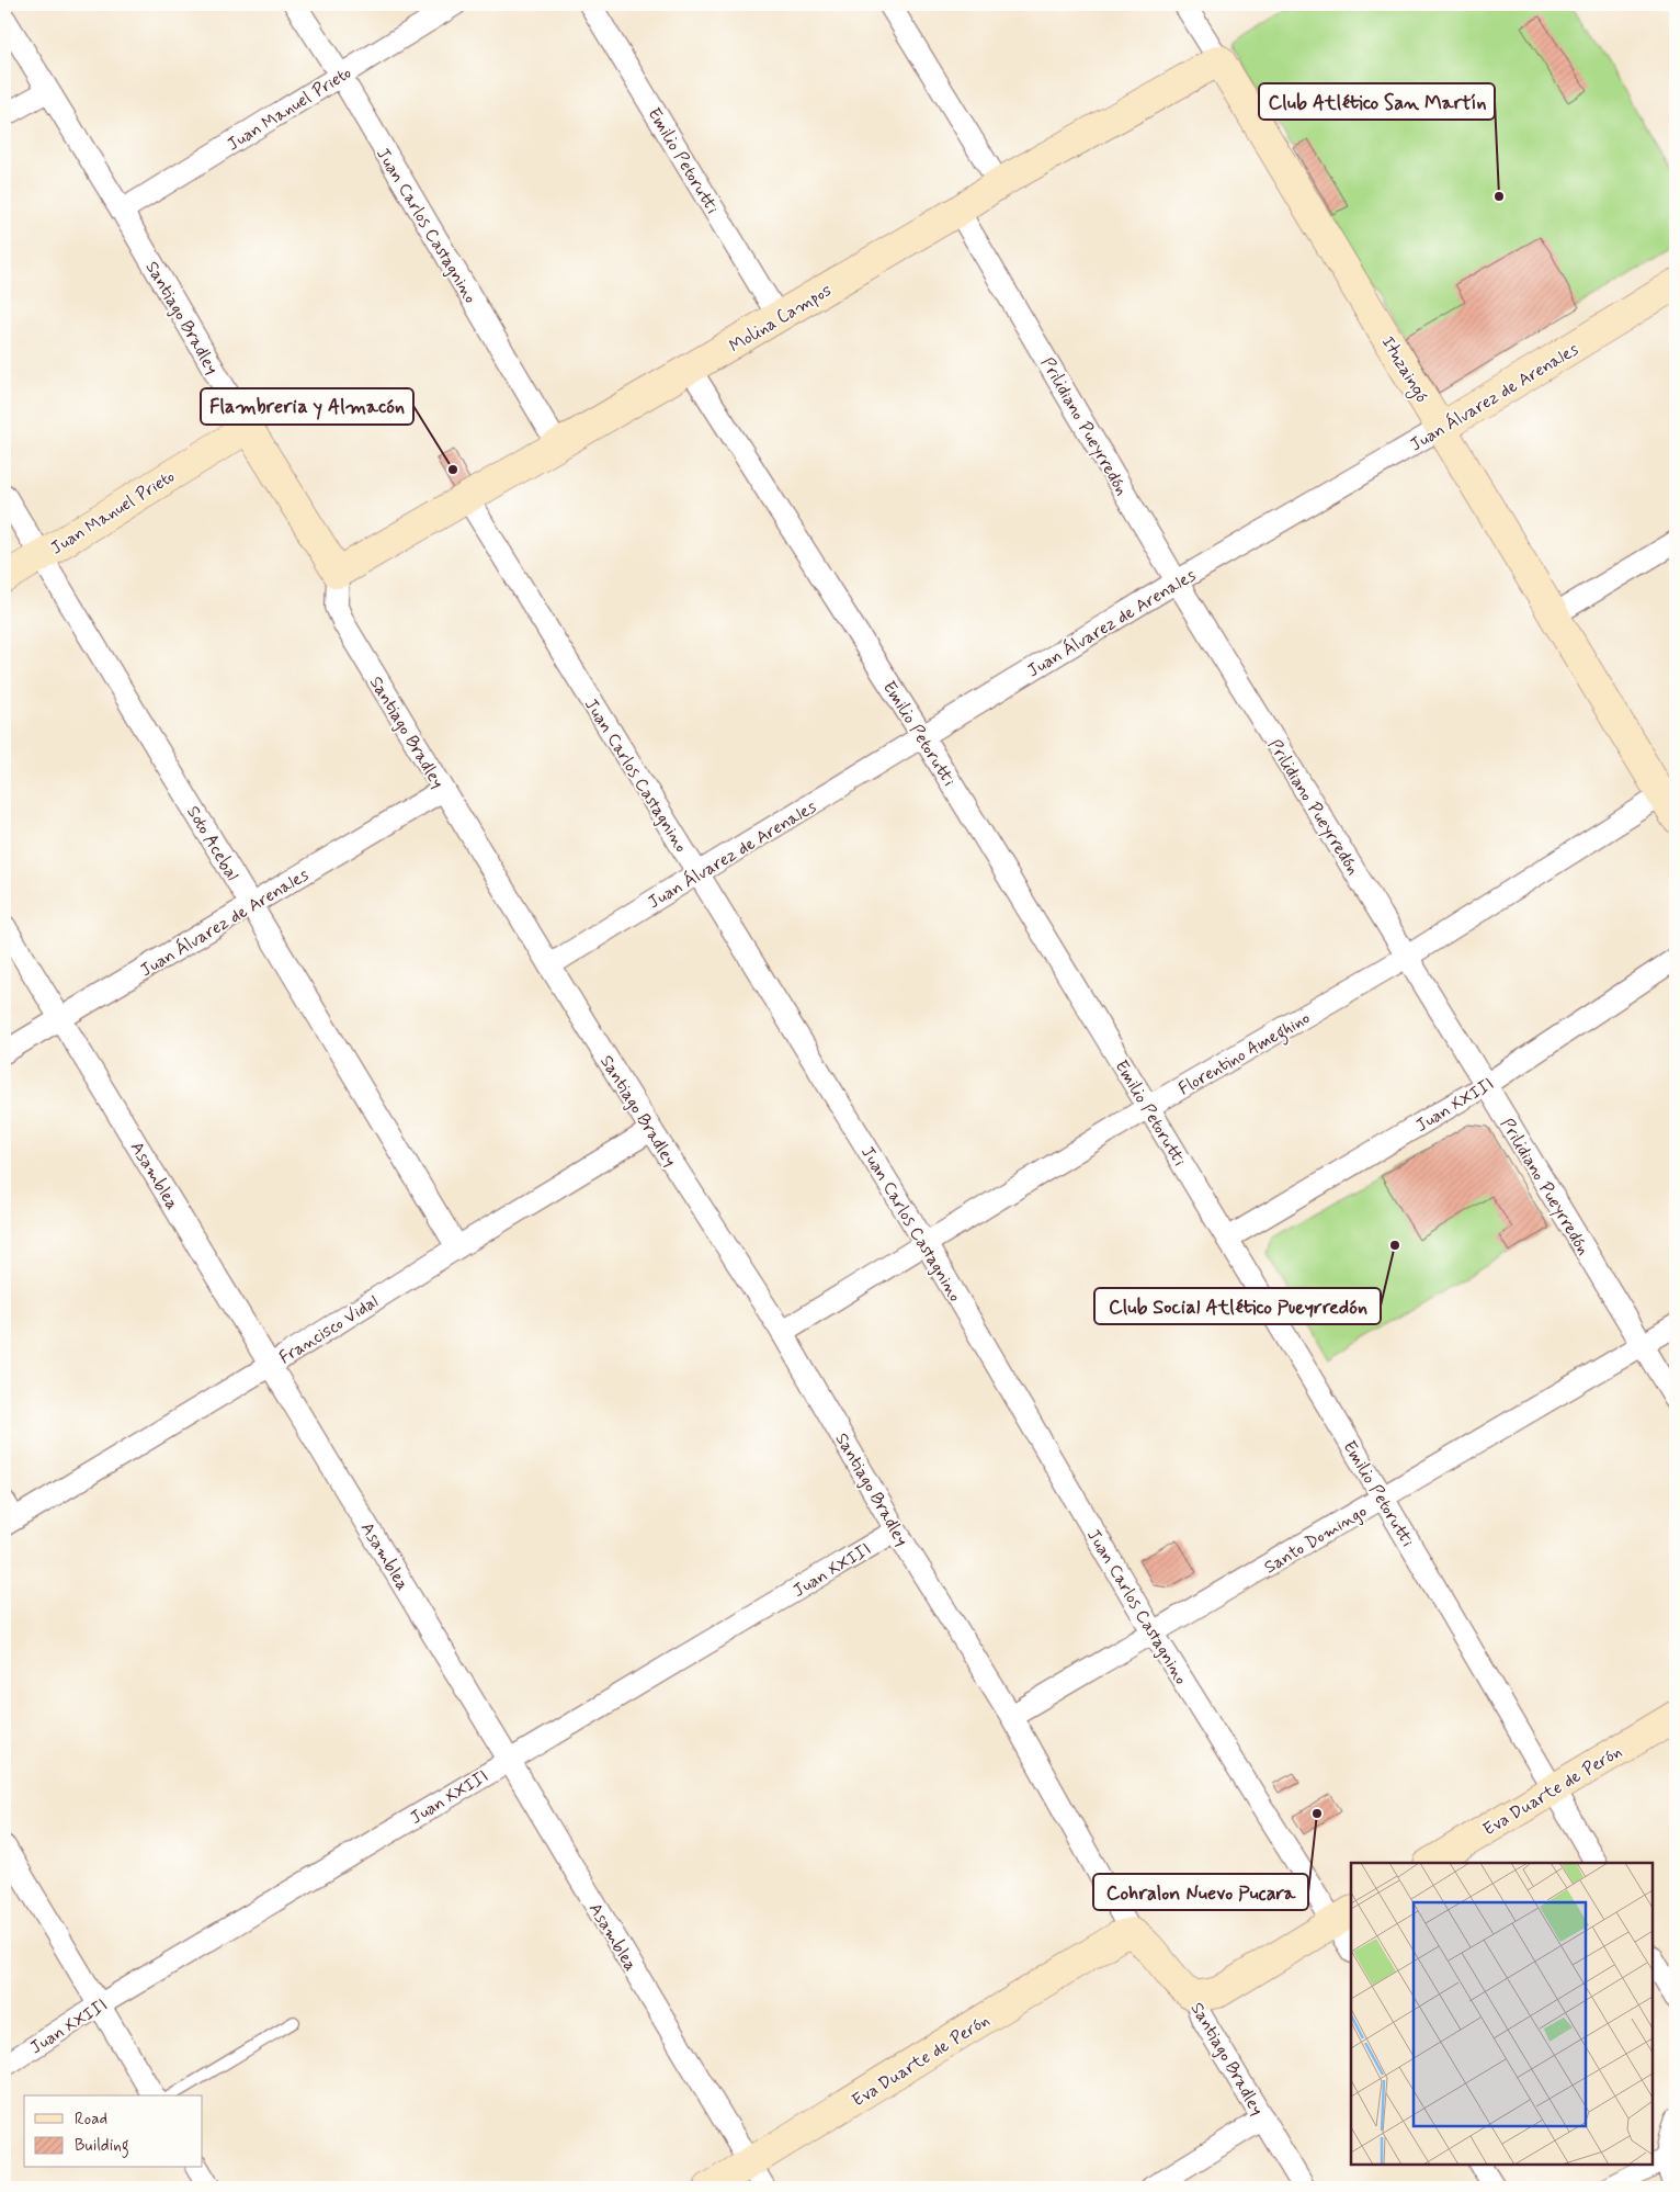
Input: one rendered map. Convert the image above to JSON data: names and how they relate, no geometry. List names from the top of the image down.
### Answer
{
  "streets": {
    "street": [
      "Juan Manuel Prieto",
      "Emilio Petorutti",
      "Juan Carlos Castagnino",
      "Santiago Bradley",
      "Molina Campos",
      "Ituzaingó",
      "Juan Álvarez de Arenales",
      "Prilidiano Pueyrredón",
      "Soto Acebal",
      "Florentino Ameghino",
      "Juan XXIII",
      "Asamblea",
      "Francisco Vidal",
      "Santo Domingo",
      "Eva Duarte de Perón"
    ]
  },
  "crossings": [
    ["Juan Manuel Prieto", "Juan Carlos Castagnino"],
    ["Juan Manuel Prieto", "Santiago Bradley"],
    ["Juan Manuel Prieto", "Soto Acebal"],
    ["Emilio Petorutti", "Molina Campos"],
    ["Emilio Petorutti", "Juan Álvarez de Arenales"],
    ["Emilio Petorutti", "Florentino Ameghino"],
    ["Emilio Petorutti", "Juan XXIII"],
    ["Emilio Petorutti", "Santo Domingo"],
    ["Emilio Petorutti", "Eva Duarte de Perón"],
    ["Juan Carlos Castagnino", "Molina Campos"],
    ["Juan Carlos Castagnino", "Juan Álvarez de Arenales"],
    ["Juan Carlos Castagnino", "Florentino Ameghino"],
    ["Juan Carlos Castagnino", "Santo Domingo"],
    ["Santiago Bradley", "Molina Campos"],
    ["Santiago Bradley", "Juan Álvarez de Arenales"],
    ["Santiago Bradley", "Florentino Ameghino"],
    ["Santiago Bradley", "Juan XXIII"],
    ["Santiago Bradley", "Francisco Vidal"],
    ["Santiago Bradley", "Santo Domingo"],
    ["Santiago Bradley", "Eva Duarte de Perón"],
    ["Molina Campos", "Ituzaingó"],
    ["Molina Campos", "Prilidiano Pueyrredón"],
    ["Ituzaingó", "Juan Álvarez de Arenales"],
    ["Ituzaingó", "Florentino Ameghino"],
    ["Juan Álvarez de Arenales", "Prilidiano Pueyrredón"],
    ["Juan Álvarez de Arenales", "Soto Acebal"],
    ["Juan Álvarez de Arenales", "Asamblea"],
    ["Prilidiano Pueyrredón", "Florentino Ameghino"],
    ["Prilidiano Pueyrredón", "Juan XXIII"],
    ["Prilidiano Pueyrredón", "Santo Domingo"],
    ["Soto Acebal", "Francisco Vidal"],
    ["Juan XXIII", "Asamblea"],
    ["Asamblea", "Francisco Vidal"],
    ["Asamblea", "Eva Duarte de Perón"]
  ],
  "places": [
    "Club Atlético San Martín",
    "Flambreria y Almacón",
    "Club Social Atlético Pueyrredón",
    "Cohralon Nuevo Pucara"
  ],
  "legend": ["Road", "Building"]
}
